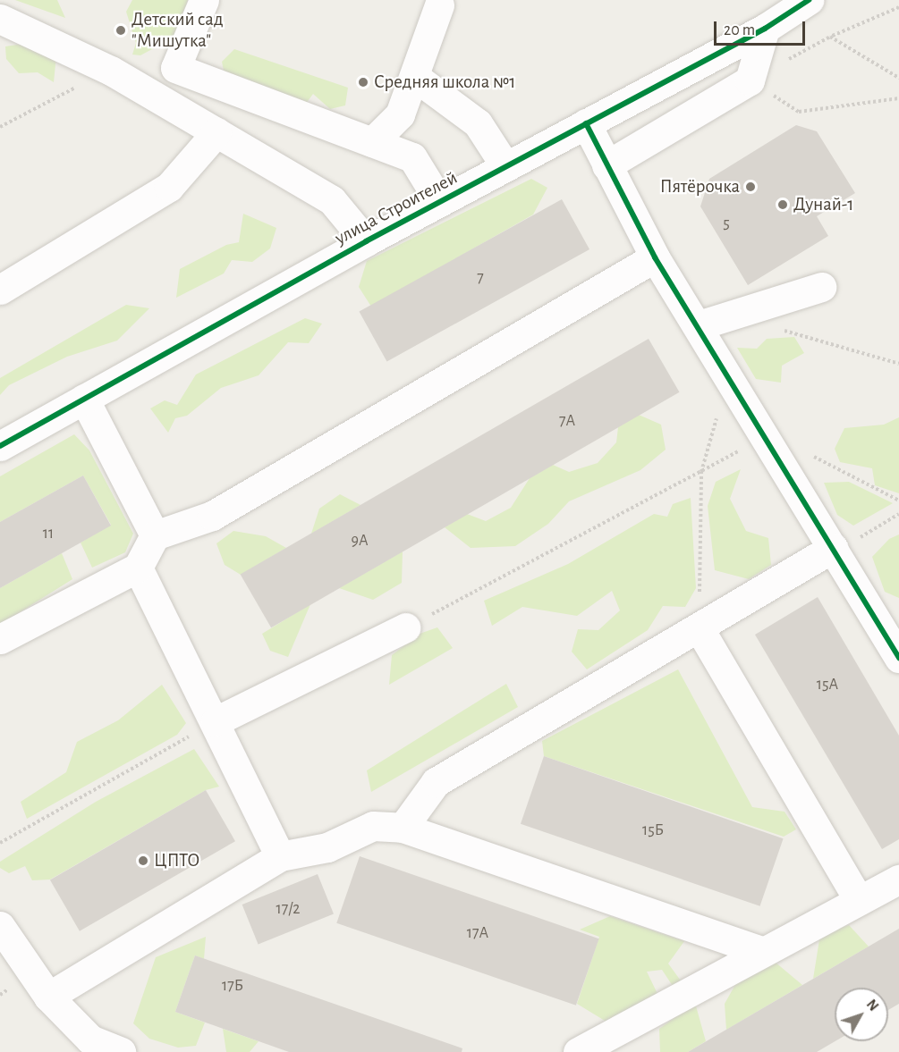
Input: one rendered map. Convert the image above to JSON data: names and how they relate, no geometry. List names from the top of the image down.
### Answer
{
  "streets": {
    "street": ["улица Строителей"]
  },
  "places": [
    "Детский сад \"Мишутка\"",
    "Средняя школа №1",
    "Пятёрочка",
    "Дунай-1",
    "ЦПТО"
  ],
  "house_numbers": [
    "5",
    "7",
    "7А",
    "11",
    "9А",
    "15А",
    "15Б",
    "17/2",
    "17А",
    "17Б"
  ],
  "scale_bar": "20 m",
  "north": "top right"
}
